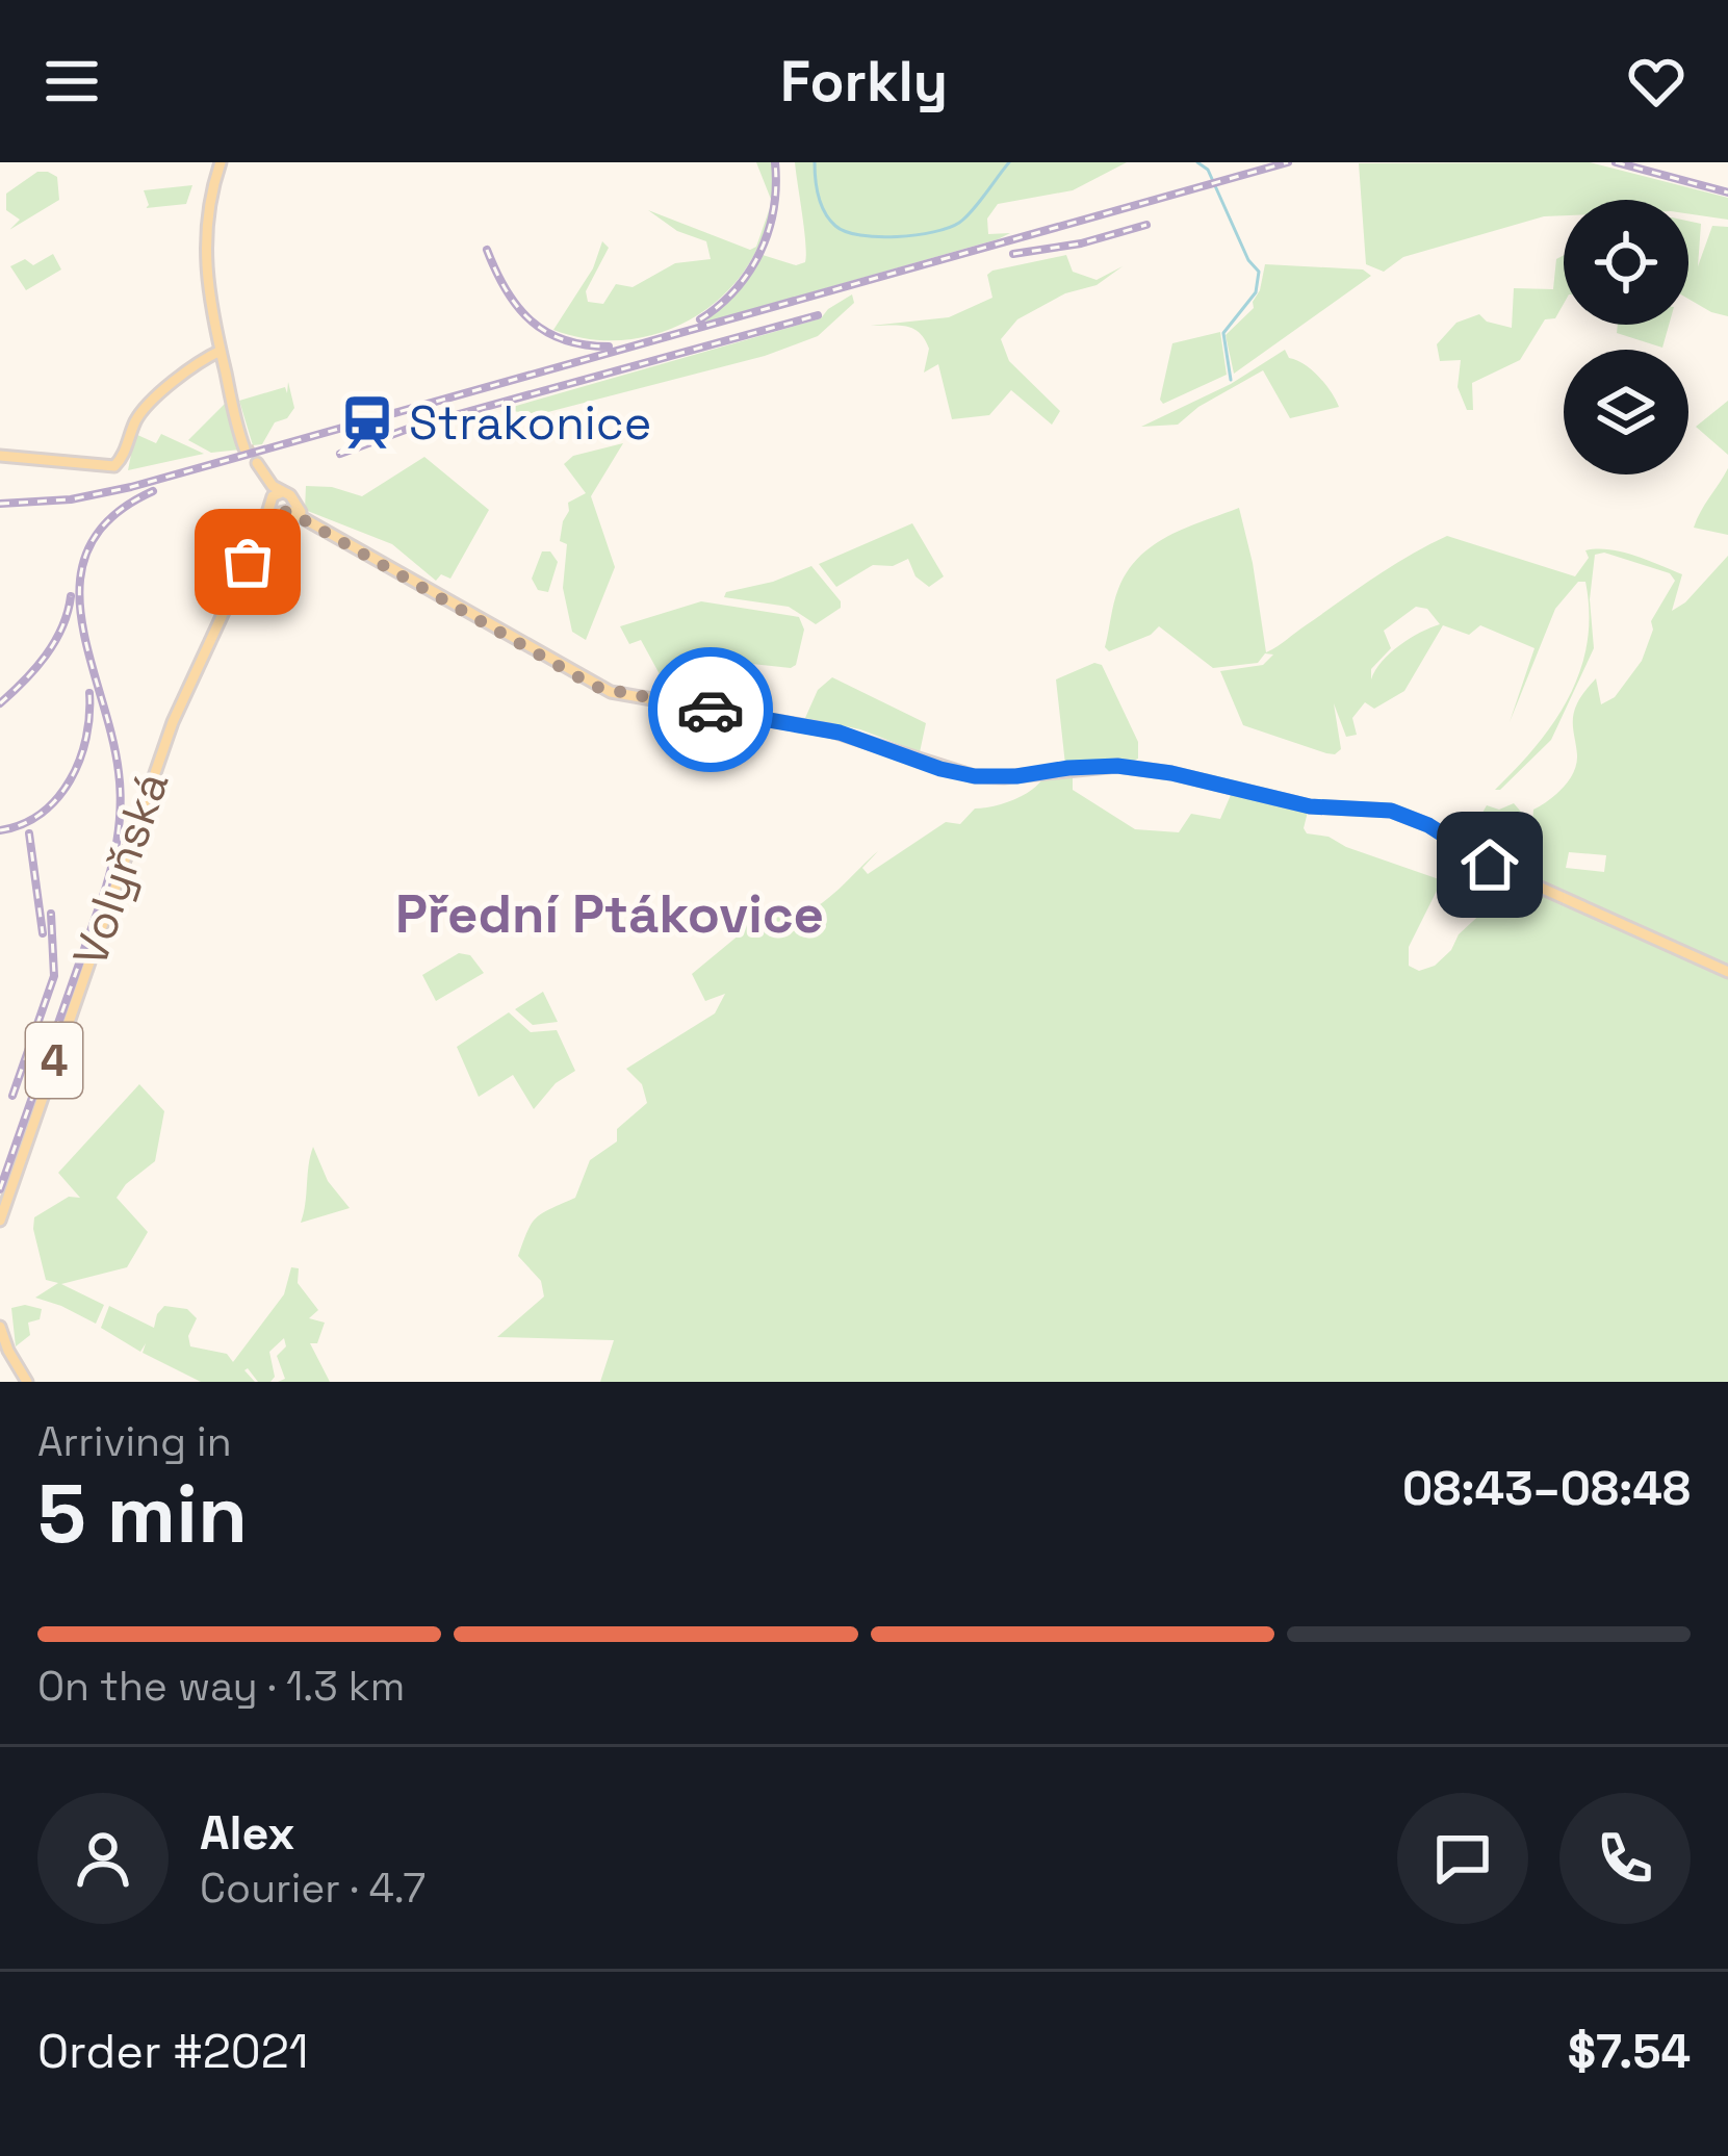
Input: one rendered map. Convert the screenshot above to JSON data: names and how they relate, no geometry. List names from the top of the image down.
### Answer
{
  "streets": {
    "main road": ["Volyňská", "4"]
  },
  "districts": ["Přední Ptákovice"],
  "places": {
    "station": ["Strakonice"]
  },
  "page": {
    "header": "Forkly",
    "heading": ["5 min", "Arriving in", "08:43–08:48"],
    "panel": [
      "Alex",
      "Courier · 4.7",
      "Order #2021",
      "$7.54"
    ],
    "bar": "On the way · 1.3 km"
  }
}
